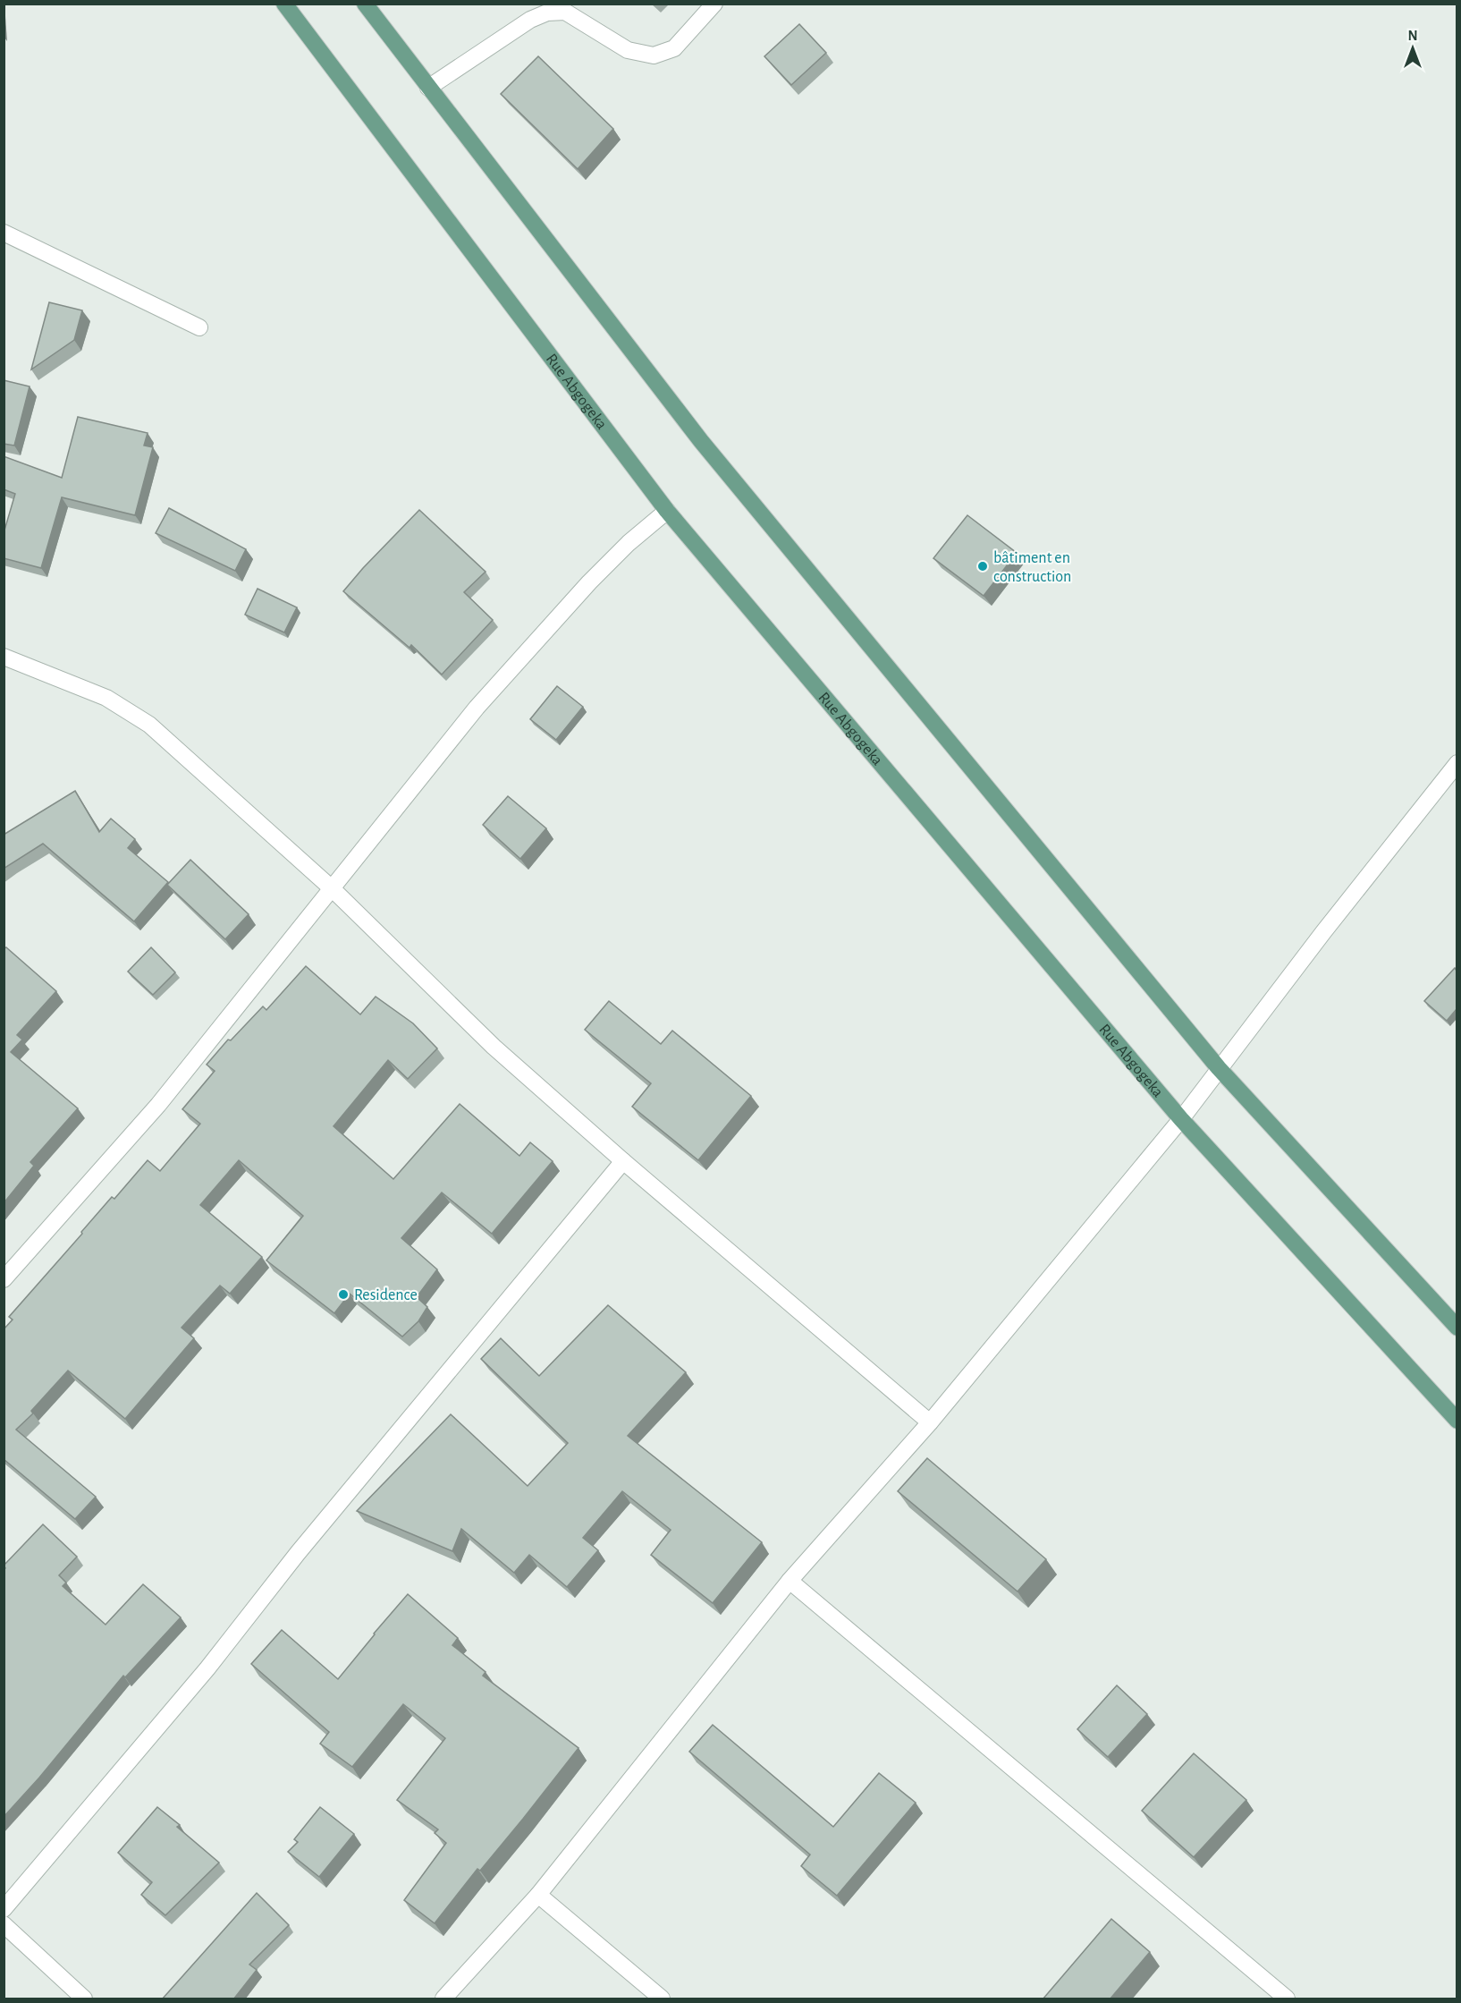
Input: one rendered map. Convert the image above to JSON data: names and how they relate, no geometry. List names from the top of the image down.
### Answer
{
  "streets": {
    "main road": ["Rue Abgogeka"]
  },
  "places": ["bâtiment en construction", "Residence"],
  "north": "top"
}
